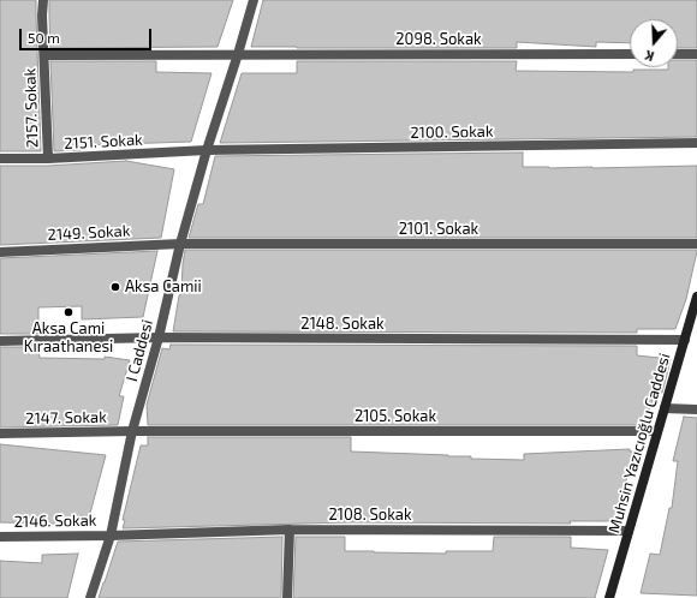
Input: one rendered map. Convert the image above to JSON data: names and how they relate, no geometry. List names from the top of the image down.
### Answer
{
  "streets": {
    "main road": ["Muhsin Yazıcıoğlu Caddesi"],
    "street": [
      "2098. Sokak",
      "2157. Sokak",
      "2100. Sokak",
      "2151. Sokak",
      "2101. Sokak",
      "2149. Sokak",
      "2148. Sokak",
      "I Caddesi",
      "2105. Sokak",
      "2147. Sokak",
      "2108. Sokak",
      "2146. Sokak"
    ]
  },
  "crossings": [
    ["2098. Sokak", "2157. Sokak"],
    ["2098. Sokak", "I Caddesi"],
    ["2157. Sokak", "2151. Sokak"],
    ["2100. Sokak", "2151. Sokak"],
    ["2100. Sokak", "I Caddesi"],
    ["2151. Sokak", "I Caddesi"],
    ["2101. Sokak", "2149. Sokak"],
    ["2101. Sokak", "I Caddesi"],
    ["2149. Sokak", "I Caddesi"],
    ["2148. Sokak", "I Caddesi"],
    ["2148. Sokak", "Muhsin Yazıcıoğlu Caddesi"],
    ["I Caddesi", "2105. Sokak"],
    ["I Caddesi", "2147. Sokak"],
    ["I Caddesi", "2108. Sokak"],
    ["I Caddesi", "2146. Sokak"],
    ["2105. Sokak", "2147. Sokak"],
    ["2105. Sokak", "Muhsin Yazıcıoğlu Caddesi"],
    ["Muhsin Yazıcıoğlu Caddesi", "2108. Sokak"],
    ["2108. Sokak", "2146. Sokak"]
  ],
  "places": ["Aksa Camii", "Aksa Cami Kıraathanesi"],
  "scale_bar": "50 m",
  "north": "bottom"
}
